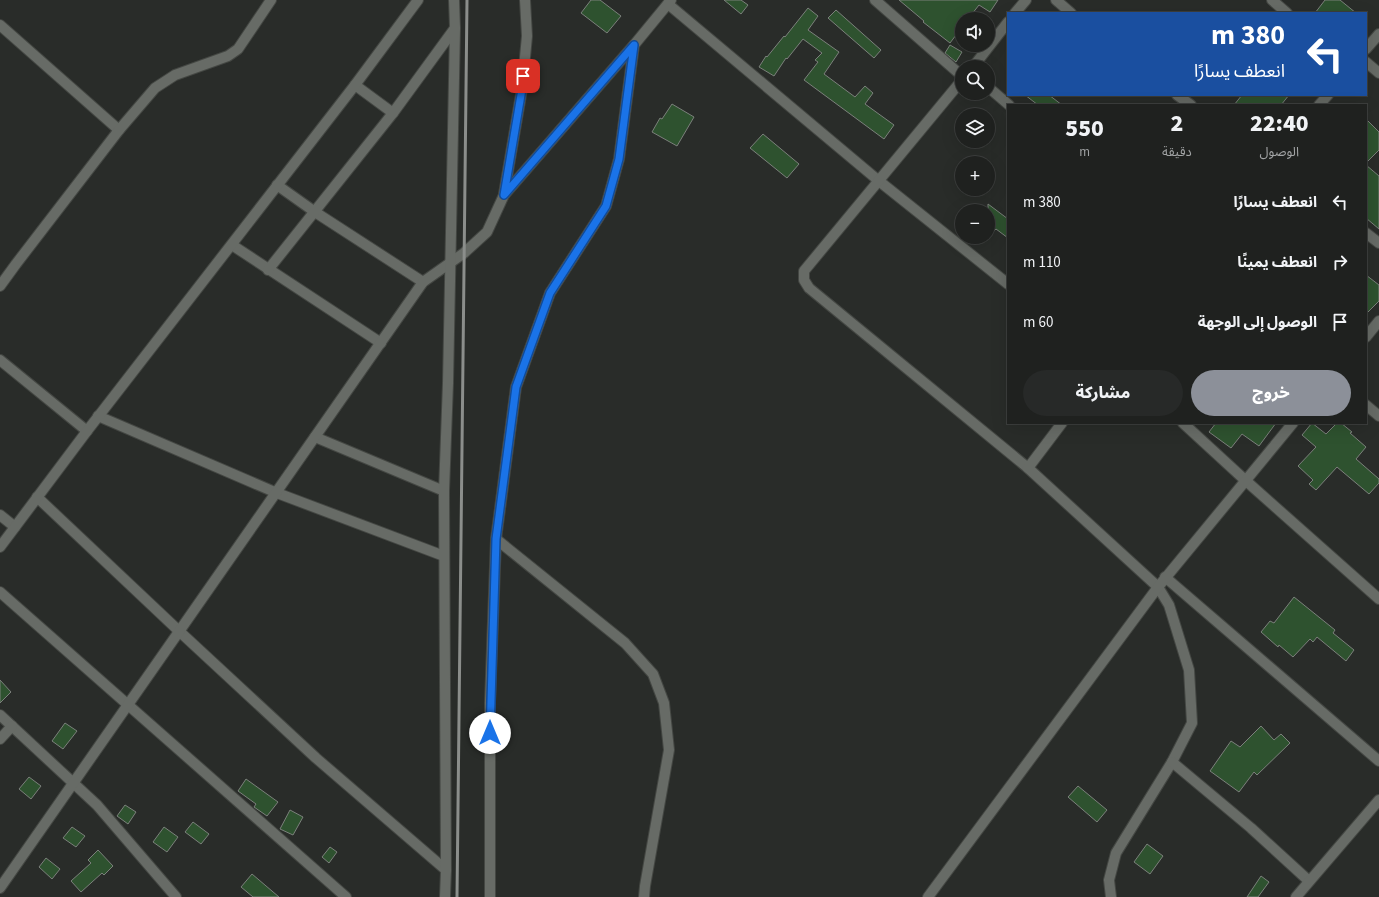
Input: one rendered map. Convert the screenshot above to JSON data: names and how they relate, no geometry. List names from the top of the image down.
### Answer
{
  "page": {
    "map_buttons": ["+", "−"],
    "turn": ["380 m", "انعطف يسارًا"],
    "eta": [
      "22:40",
      "الوصول",
      "2",
      "دقيقة",
      "550",
      "m"
    ],
    "list": [
      {
        "name": "انعطف يسارًا",
        "value": "380 m"
      },
      {
        "name": "انعطف يمينًا",
        "value": "110 m"
      },
      {
        "name": "الوصول إلى الوجهة",
        "value": "60 m"
      }
    ],
    "buttons": ["خروج", "مشاركة"]
  }
}
